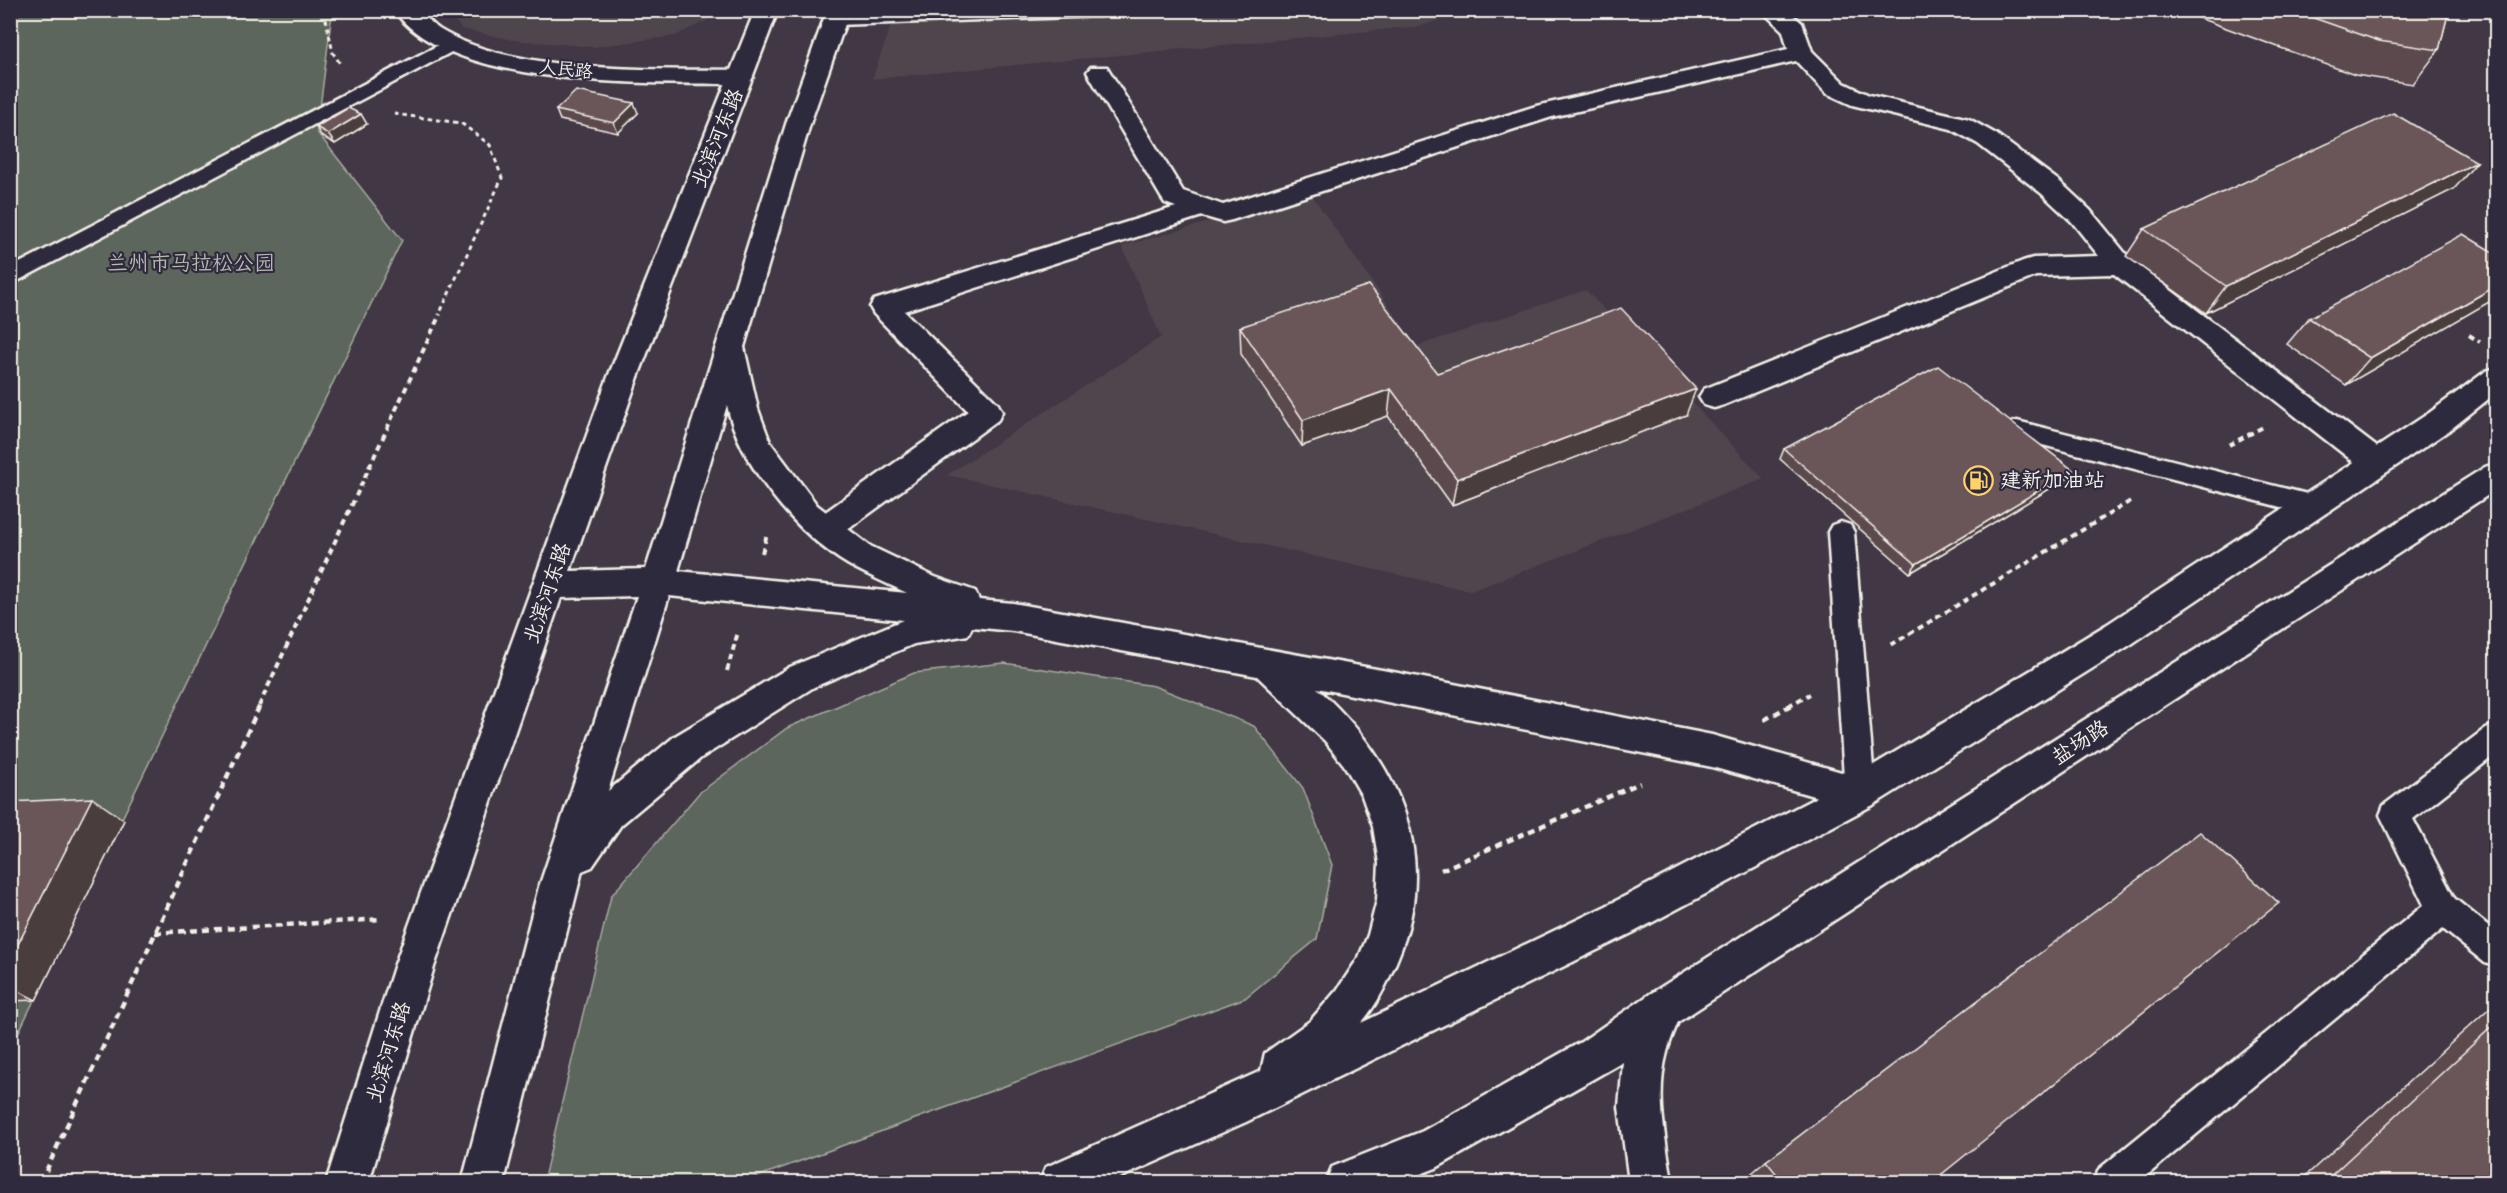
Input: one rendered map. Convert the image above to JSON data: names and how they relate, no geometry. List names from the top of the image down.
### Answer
{
  "streets": {
    "main road": ["人民路", "北滨河东路", "盐场路"]
  },
  "crossings": [
    ["人民路", "北滨河东路"]
  ],
  "parks": ["兰州市马拉松公园"],
  "places": {
    "fuel station": ["建新加油站"]
  }
}
